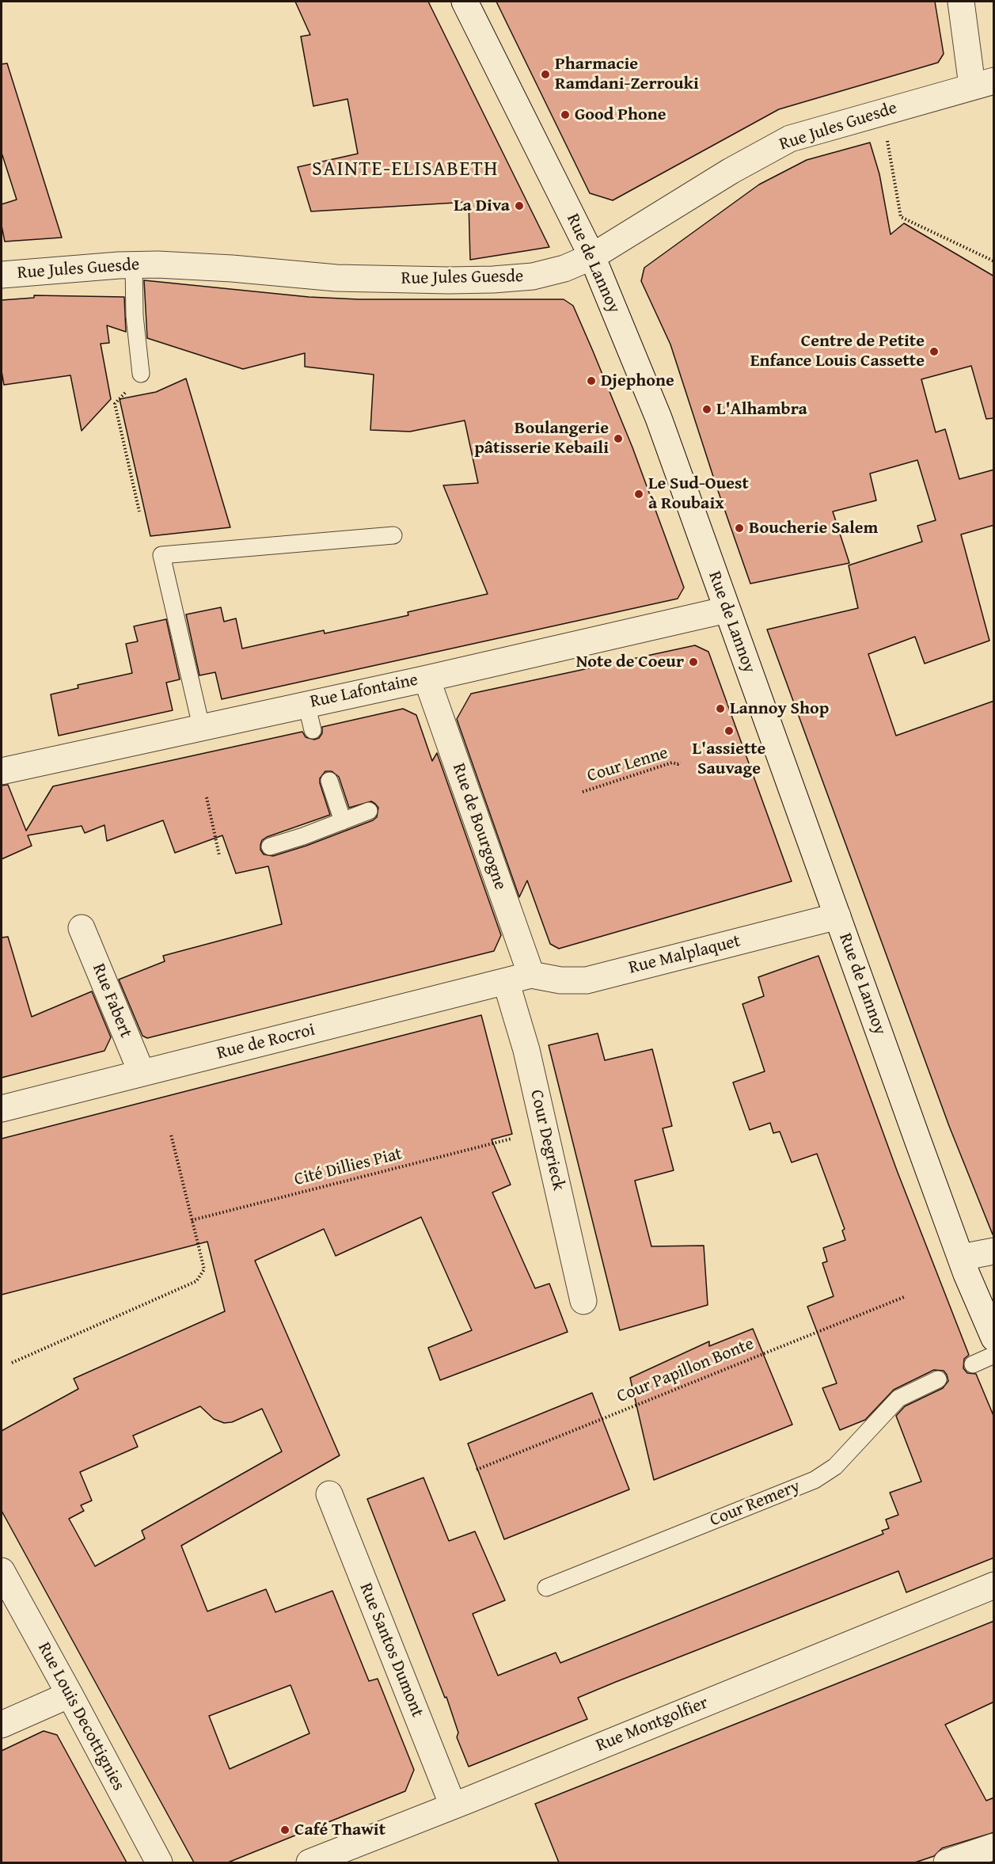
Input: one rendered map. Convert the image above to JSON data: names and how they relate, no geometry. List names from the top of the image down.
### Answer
{
  "streets": {
    "street": [
      "Rue Jules Guesde",
      "Rue de Lannoy",
      "Rue Lafontaine",
      "Rue de Bourgogne",
      "Rue Malplaquet",
      "Rue Fabert",
      "Rue de Rocroi",
      "Cour Degrieck",
      "Rue Santos Dumont",
      "Rue Louis Decottignies",
      "Rue Montgolfier"
    ],
    "lane": ["Cour Remery"],
    "path": ["Cour Lenne", "Cité Dillies Piat", "Cour Papillon Bonte"]
  },
  "crossings": [
    ["Rue Jules Guesde", "Rue de Lannoy"],
    ["Rue de Lannoy", "Rue Lafontaine"],
    ["Rue de Lannoy", "Rue Malplaquet"],
    ["Rue Lafontaine", "Rue de Bourgogne"],
    ["Rue de Bourgogne", "Rue Malplaquet"],
    ["Rue de Bourgogne", "Rue de Rocroi"],
    ["Rue Malplaquet", "Rue de Rocroi"],
    ["Rue Fabert", "Rue de Rocroi"],
    ["Rue de Rocroi", "Cour Degrieck"],
    ["Rue Santos Dumont", "Rue Montgolfier"]
  ],
  "districts": ["SAINTE-ELISABETH"],
  "places": [
    "Pharmacie Ramdani-Zerrouki",
    "Good Phone",
    "La Diva",
    "Centre de Petite Enfance Louis Cassette",
    "Djephone",
    "L'Alhambra",
    "Boulangerie pâtisserie Kebaili",
    "Le Sud-Ouest à Roubaix",
    "Boucherie Salem",
    "Note de Coeur",
    "Lannoy Shop",
    "L'assiette Sauvage",
    "Café Thawit"
  ]
}
